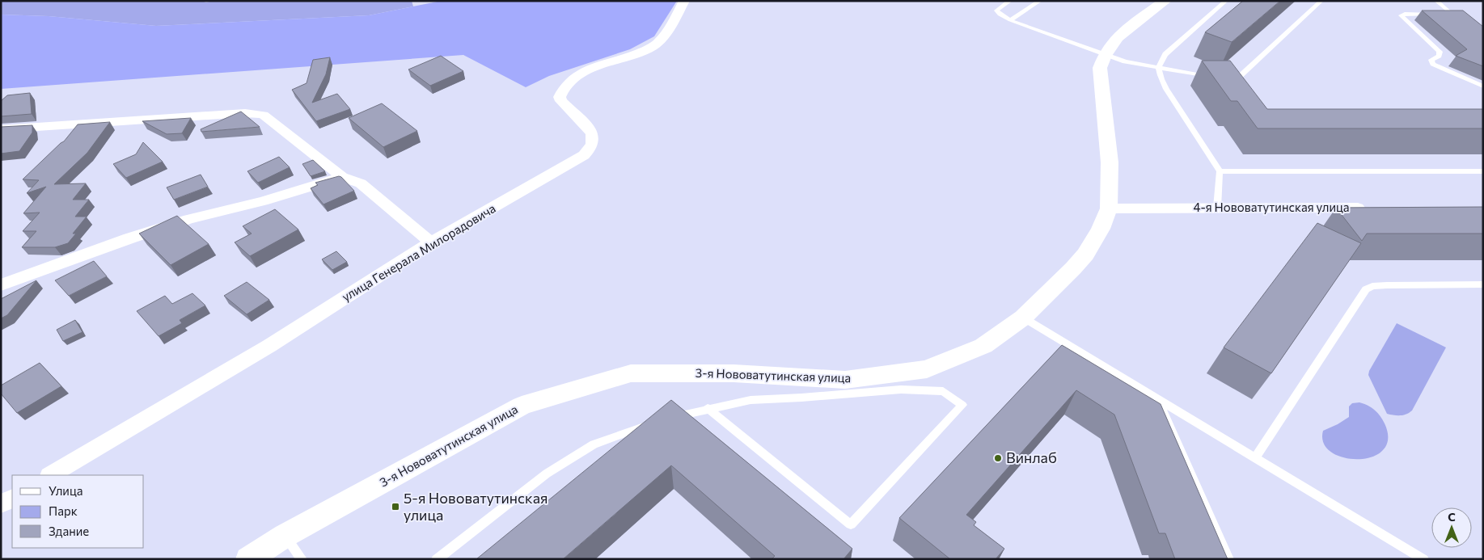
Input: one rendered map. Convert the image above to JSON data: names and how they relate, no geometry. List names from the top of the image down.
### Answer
{
  "streets": {
    "street": ["4-я Нововатутинская улица", "улица Генерала Милорадовича", "3-я Нововатутинская улица"]
  },
  "crossings": [
    ["4-я Нововатутинская улица", "3-я Нововатутинская улица"]
  ],
  "places": {
    "other": ["Винлаб"],
    "transit": ["5-я Нововатутинская улица"]
  },
  "legend": ["Улица", "Парк", "Здание"],
  "north": "top"
}
